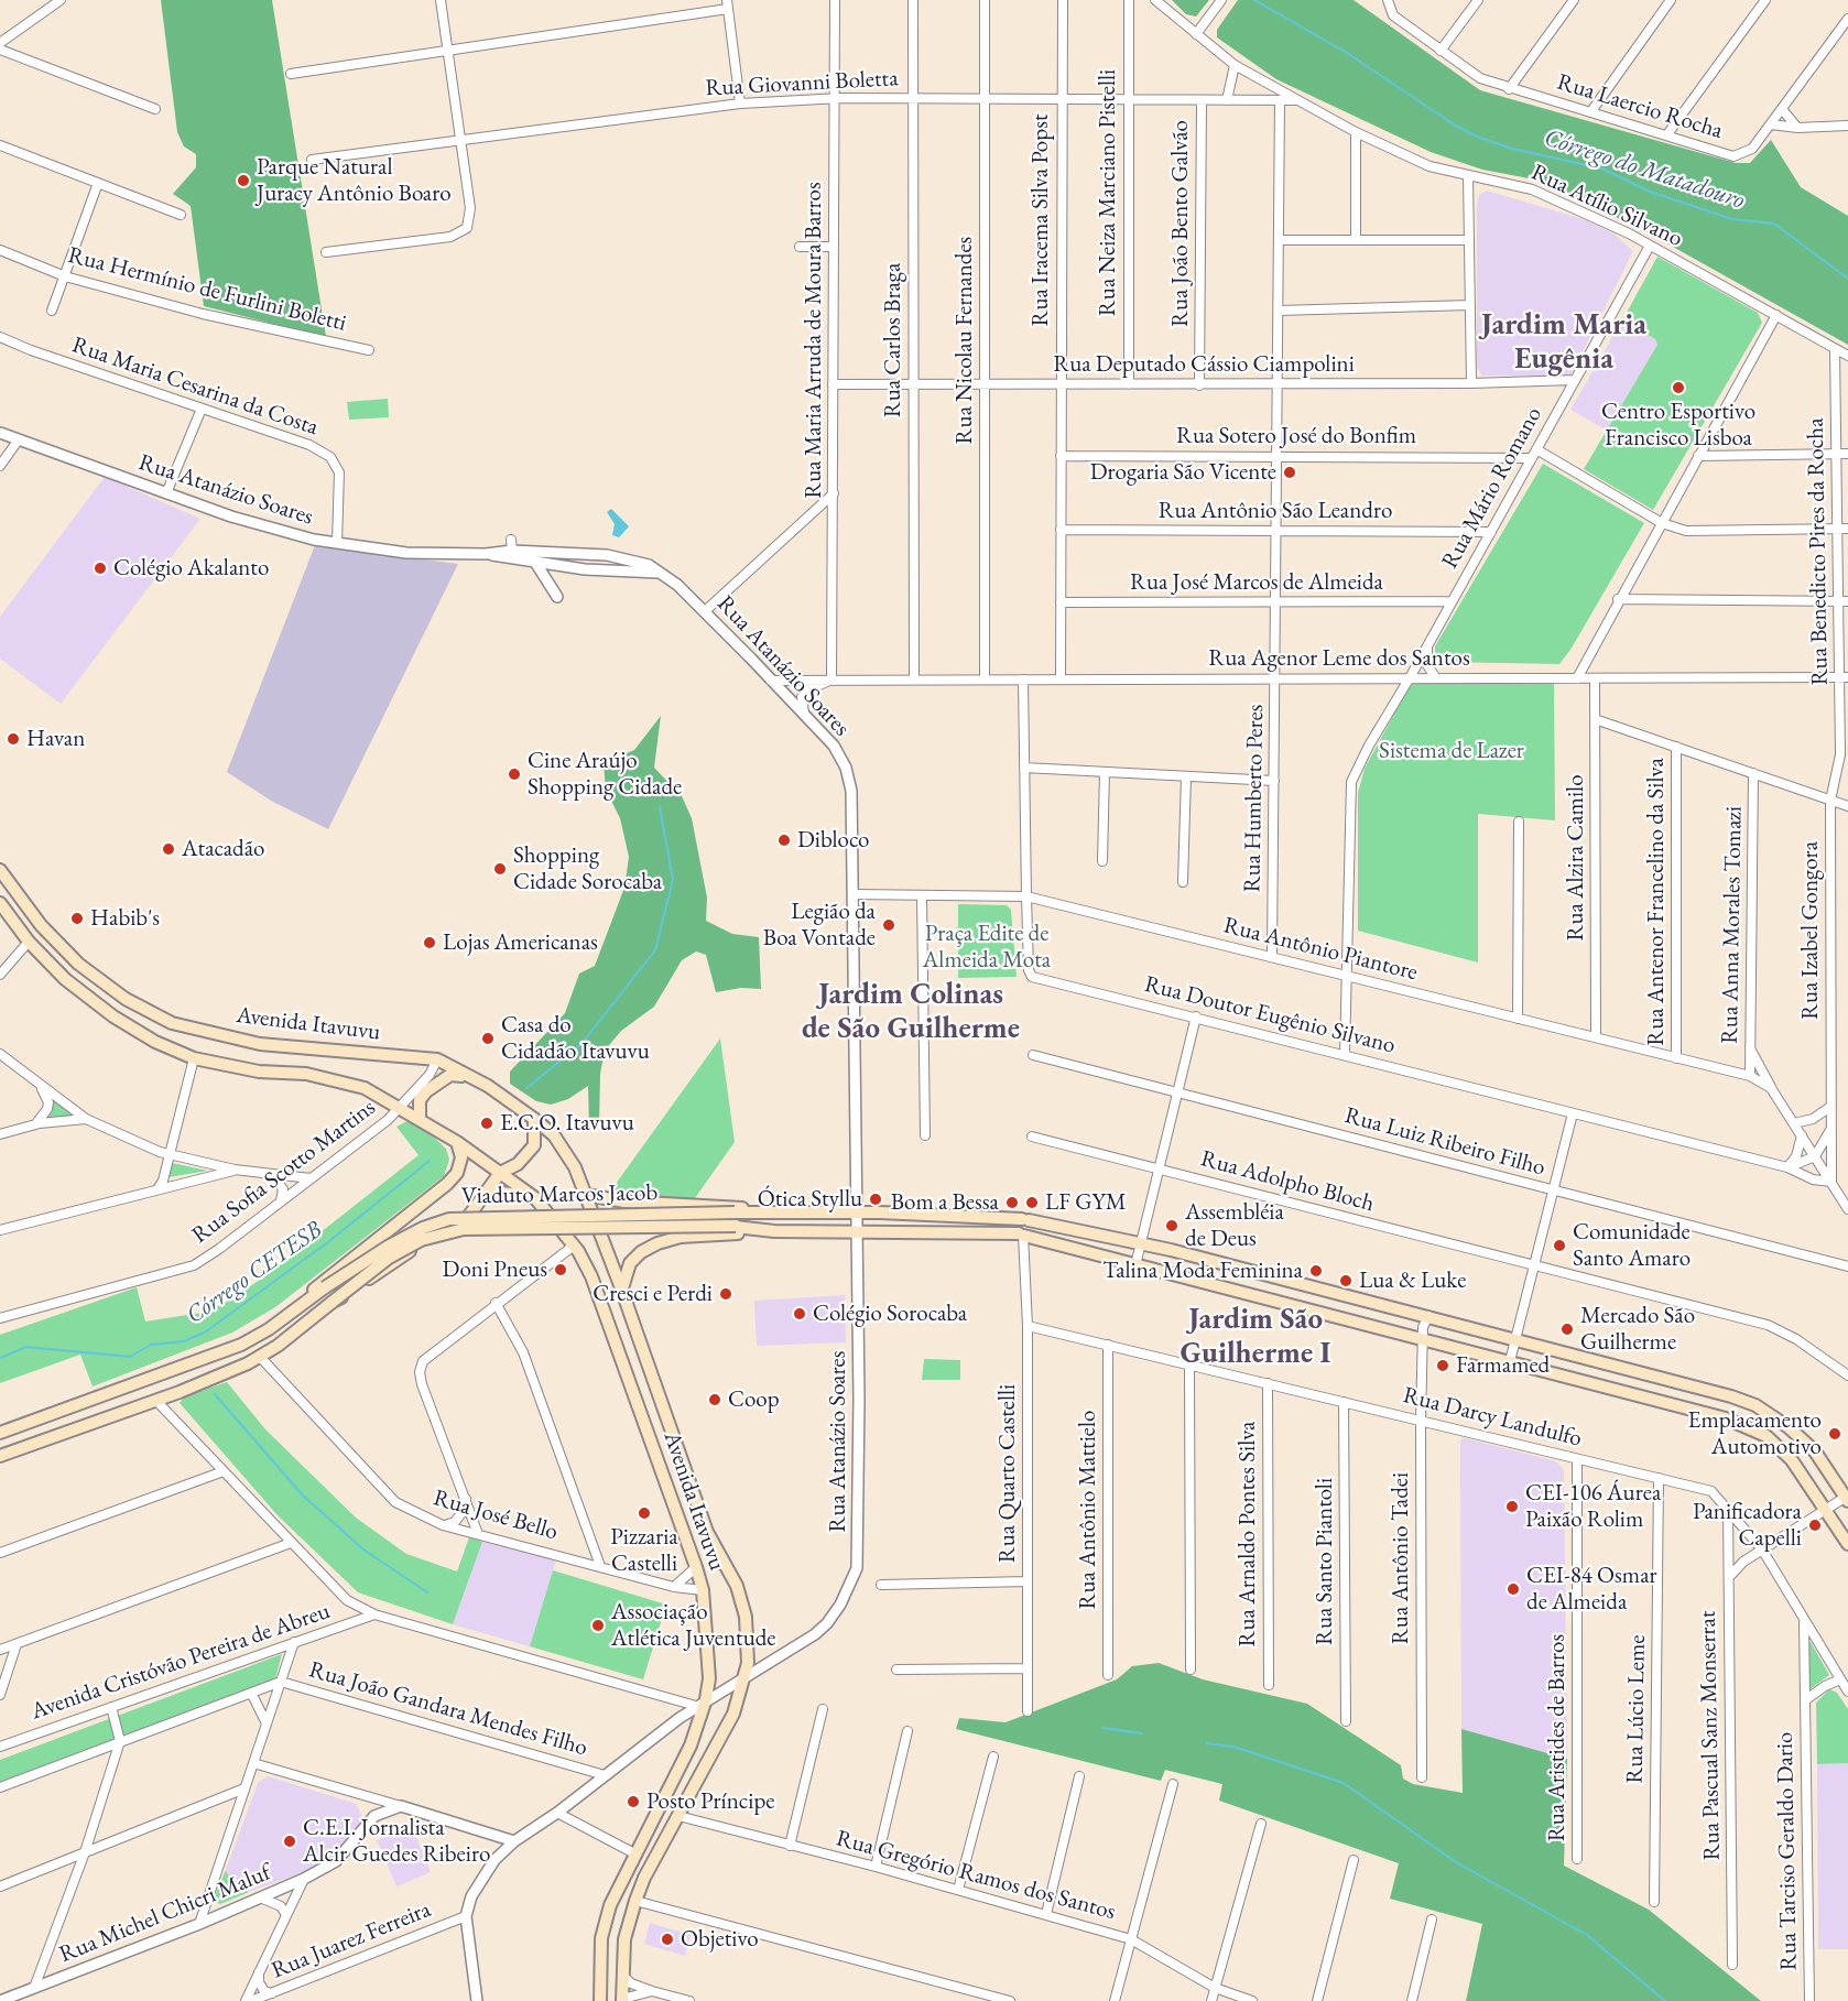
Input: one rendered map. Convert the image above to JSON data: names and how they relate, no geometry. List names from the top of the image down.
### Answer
{
  "streets": {
    "main road": ["Avenida Itavuvu", "Viaduto Marcos Jacob"],
    "street": [
      "Rua Giovanni Boletta",
      "Rua Laercio Rocha",
      "Rua Neiza Marciano Pistelli",
      "Rua Atílio Silvano",
      "Rua Iracema Silva Popst",
      "Rua João Bento Galvão",
      "Rua Hermínio de Furlini Boletti",
      "Rua Maria Arruda de Moura Barros",
      "Rua Carlos Braga",
      "Rua Nicolau Fernandes",
      "Rua Deputado Cássio Ciampolini",
      "Rua Maria Cesarina da Costa",
      "Rua Sotero José do Bonfim",
      "Rua Mário Romano",
      "Rua Atanázio Soares",
      "Rua Antônio São Leandro",
      "Rua Benedicto Pires da Rocha",
      "Rua José Marcos de Almeida",
      "Rua Agenor Leme dos Santos",
      "Rua Humberto Peres",
      "Rua Alzira Camilo",
      "Rua Antenor Francelino da Silva",
      "Rua Anna Morales Tomazi",
      "Rua Izabel Gongora",
      "Rua Antônio Piantore",
      "Rua Doutor Eugênio Silvano",
      "Rua Luiz Ribeiro Filho",
      "Rua Sofia Scotto Martins",
      "Rua Adolpho Bloch",
      "Rua Darcy Landulfo",
      "Rua Quarto Castelli",
      "Rua Antônio Mattielo",
      "Rua José Bello",
      "Rua Arnaldo Pontes Silva",
      "Rua Antônio Tadei",
      "Rua Santo Piantoli",
      "Avenida Cristóvão Pereira de Abreu",
      "Rua João Gandara Mendes Filho",
      "Rua Lúcio Leme",
      "Rua Pascual Sanz Monserrat",
      "Rua Aristides de Barros",
      "Rua Tarciso Geraldo Dario",
      "Rua Gregório Ramos dos Santos",
      "Rua Michel Chicri Maluf",
      "Rua Juarez Ferreira"
    ]
  },
  "crossings": [
    ["Rua Giovanni Boletta", "Rua Neiza Marciano Pistelli"],
    ["Rua Giovanni Boletta", "Rua Atílio Silvano"],
    ["Rua Giovanni Boletta", "Rua Iracema Silva Popst"],
    ["Rua Giovanni Boletta", "Rua João Bento Galvão"],
    ["Rua Giovanni Boletta", "Rua Maria Arruda de Moura Barros"],
    ["Rua Giovanni Boletta", "Rua Carlos Braga"],
    ["Rua Giovanni Boletta", "Rua Nicolau Fernandes"],
    ["Rua Giovanni Boletta", "Rua Humberto Peres"],
    ["Rua Neiza Marciano Pistelli", "Rua Deputado Cássio Ciampolini"],
    ["Rua Atílio Silvano", "Rua Mário Romano"],
    ["Rua Atílio Silvano", "Rua Benedicto Pires da Rocha"],
    ["Rua Iracema Silva Popst", "Rua Deputado Cássio Ciampolini"],
    ["Rua Iracema Silva Popst", "Rua Sotero José do Bonfim"],
    ["Rua Iracema Silva Popst", "Rua Antônio São Leandro"],
    ["Rua Iracema Silva Popst", "Rua José Marcos de Almeida"],
    ["Rua Iracema Silva Popst", "Rua Agenor Leme dos Santos"],
    ["Rua João Bento Galvão", "Rua Deputado Cássio Ciampolini"],
    ["Rua Maria Arruda de Moura Barros", "Rua Deputado Cássio Ciampolini"],
    ["Rua Maria Arruda de Moura Barros", "Rua Agenor Leme dos Santos"],
    ["Rua Carlos Braga", "Rua Deputado Cássio Ciampolini"],
    ["Rua Carlos Braga", "Rua Agenor Leme dos Santos"],
    ["Rua Nicolau Fernandes", "Rua Deputado Cássio Ciampolini"],
    ["Rua Nicolau Fernandes", "Rua Agenor Leme dos Santos"],
    ["Rua Deputado Cássio Ciampolini", "Rua Mário Romano"],
    ["Rua Deputado Cássio Ciampolini", "Rua Humberto Peres"],
    ["Rua Maria Cesarina da Costa", "Rua Atanázio Soares"],
    ["Rua Sotero José do Bonfim", "Rua Mário Romano"],
    ["Rua Sotero José do Bonfim", "Rua Humberto Peres"],
    ["Rua Mário Romano", "Rua Antônio São Leandro"],
    ["Rua Mário Romano", "Rua José Marcos de Almeida"],
    ["Rua Mário Romano", "Rua Agenor Leme dos Santos"],
    ["Rua Mário Romano", "Rua Antônio Piantore"],
    ["Rua Mário Romano", "Rua Doutor Eugênio Silvano"],
    ["Rua Atanázio Soares", "Rua Agenor Leme dos Santos"],
    ["Rua Atanázio Soares", "Rua Antônio Piantore"],
    ["Rua Atanázio Soares", "Avenida Itavuvu"],
    ["Rua Atanázio Soares", "Rua João Gandara Mendes Filho"],
    ["Rua Atanázio Soares", "Rua Juarez Ferreira"],
    ["Rua Antônio São Leandro", "Rua Humberto Peres"],
    ["Rua Benedicto Pires da Rocha", "Rua Agenor Leme dos Santos"],
    ["Rua Benedicto Pires da Rocha", "Rua Izabel Gongora"],
    ["Rua José Marcos de Almeida", "Rua Humberto Peres"],
    ["Rua Agenor Leme dos Santos", "Rua Humberto Peres"],
    ["Rua Agenor Leme dos Santos", "Rua Alzira Camilo"],
    ["Rua Agenor Leme dos Santos", "Rua Doutor Eugênio Silvano"],
    ["Rua Humberto Peres", "Rua Antônio Piantore"],
    ["Rua Alzira Camilo", "Rua Antônio Piantore"],
    ["Rua Antenor Francelino da Silva", "Rua Antônio Piantore"],
    ["Rua Anna Morales Tomazi", "Rua Antônio Piantore"],
    ["Rua Izabel Gongora", "Rua Antônio Piantore"],
    ["Rua Izabel Gongora", "Rua Doutor Eugênio Silvano"],
    ["Rua Antônio Piantore", "Rua Doutor Eugênio Silvano"],
    ["Avenida Itavuvu", "Rua Sofia Scotto Martins"],
    ["Avenida Itavuvu", "Rua José Bello"],
    ["Avenida Itavuvu", "Rua Gregório Ramos dos Santos"],
    ["Rua Darcy Landulfo", "Rua Quarto Castelli"],
    ["Rua Darcy Landulfo", "Rua Antônio Mattielo"],
    ["Rua Darcy Landulfo", "Rua Arnaldo Pontes Silva"],
    ["Rua Darcy Landulfo", "Rua Antônio Tadei"],
    ["Rua Darcy Landulfo", "Rua Santo Piantoli"],
    ["Rua Darcy Landulfo", "Rua Lúcio Leme"],
    ["Rua Darcy Landulfo", "Rua Pascual Sanz Monserrat"],
    ["Rua Darcy Landulfo", "Rua Aristides de Barros"],
    ["Rua Darcy Landulfo", "Rua Tarciso Geraldo Dario"]
  ],
  "districts": ["Jardim Maria Eugênia", "Jardim Colinas de São Guilherme", "Jardim São Guilherme I"],
  "water": ["Córrego do Matadouro", "Córrego CETESB"],
  "parks": ["Sistema de Lazer", "Praça Edite de Almeida Mota"],
  "places": [
    "Parque Natural Juracy Antônio Boaro",
    "Centro Esportivo Francisco Lisboa",
    "Drogaria São Vicente",
    "Colégio Akalanto",
    "Havan",
    "Cine Araújo Shopping Cidade",
    "Dibloco",
    "Atacadão",
    "Shopping Cidade Sorocaba",
    "Habib's",
    "Legião da Boa Vontade",
    "Lojas Americanas",
    "Casa do Cidadão Itavuvu",
    "E.C.O. Itavuvu",
    "Ótica Styllu",
    "Bom a Bessa",
    "LF GYM",
    "Assembléia de Deus",
    "Comunidade Santo Amaro",
    "Doni Pneus",
    "Talina Moda Feminina",
    "Lua & Luke",
    "Cresci e Perdi",
    "Colégio Sorocaba",
    "Mercado São Guilherme",
    "Farmamed",
    "Coop",
    "Emplacamento Automotivo",
    "CEI-106 Áurea Paixão Rolim",
    "Pizzaria Castelli",
    "Panificadora Capelli",
    "CEI-84 Osmar de Almeida",
    "Associação Atlética Juventude",
    "Posto Príncipe",
    "C.E.I. Jornalista Alcir Guedes Ribeiro",
    "Objetivo"
  ]
}
